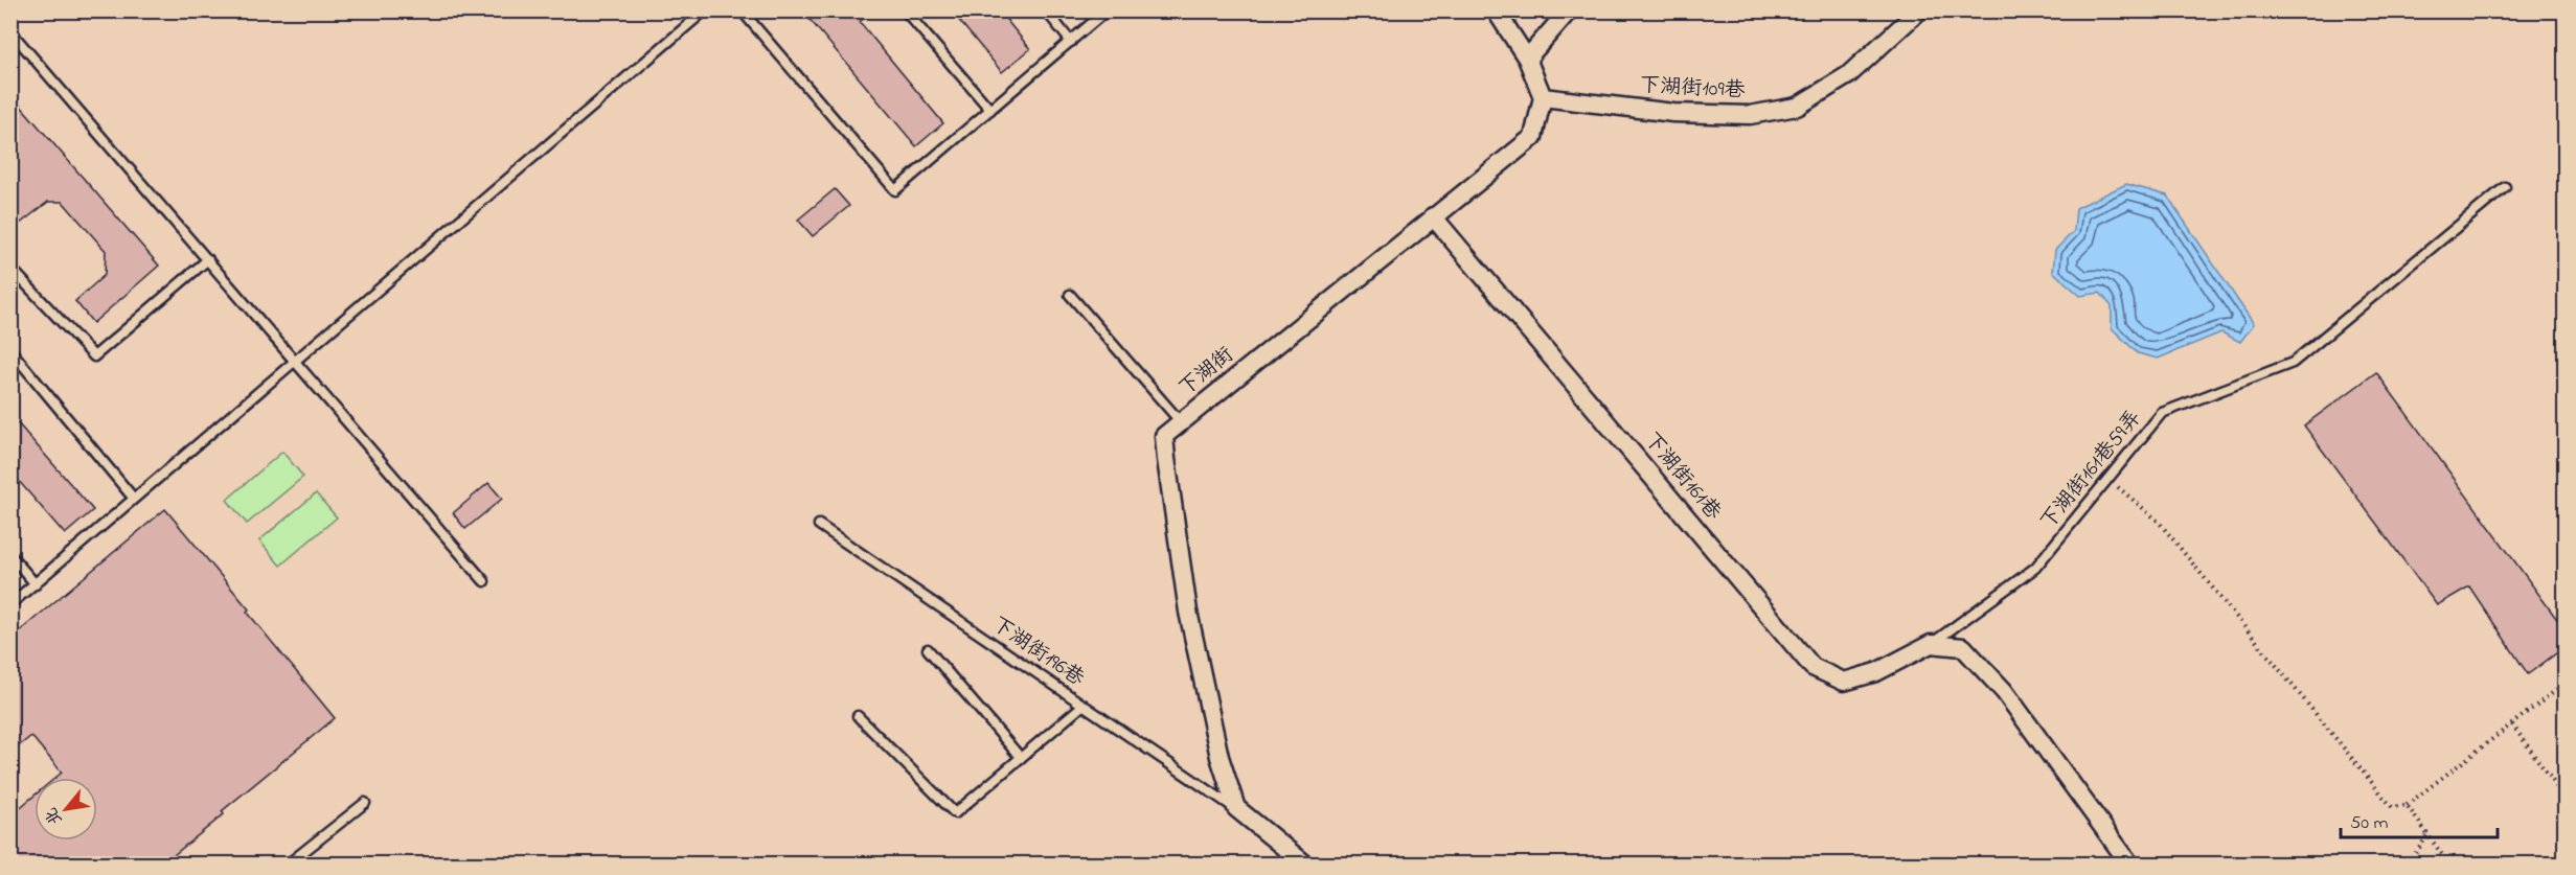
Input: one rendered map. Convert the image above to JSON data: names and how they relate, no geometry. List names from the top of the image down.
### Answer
{
  "streets": {
    "street": ["下湖街109巷", "下湖街", "下湖街161巷"],
    "lane": ["下湖街161巷59弄", "下湖街196巷"]
  },
  "crossings": [
    ["下湖街109巷", "下湖街"],
    ["下湖街", "下湖街161巷"],
    ["下湖街", "下湖街196巷"],
    ["下湖街161巷59弄", "下湖街161巷"]
  ],
  "scale_bar": "50 m",
  "north": "bottom left"
}
